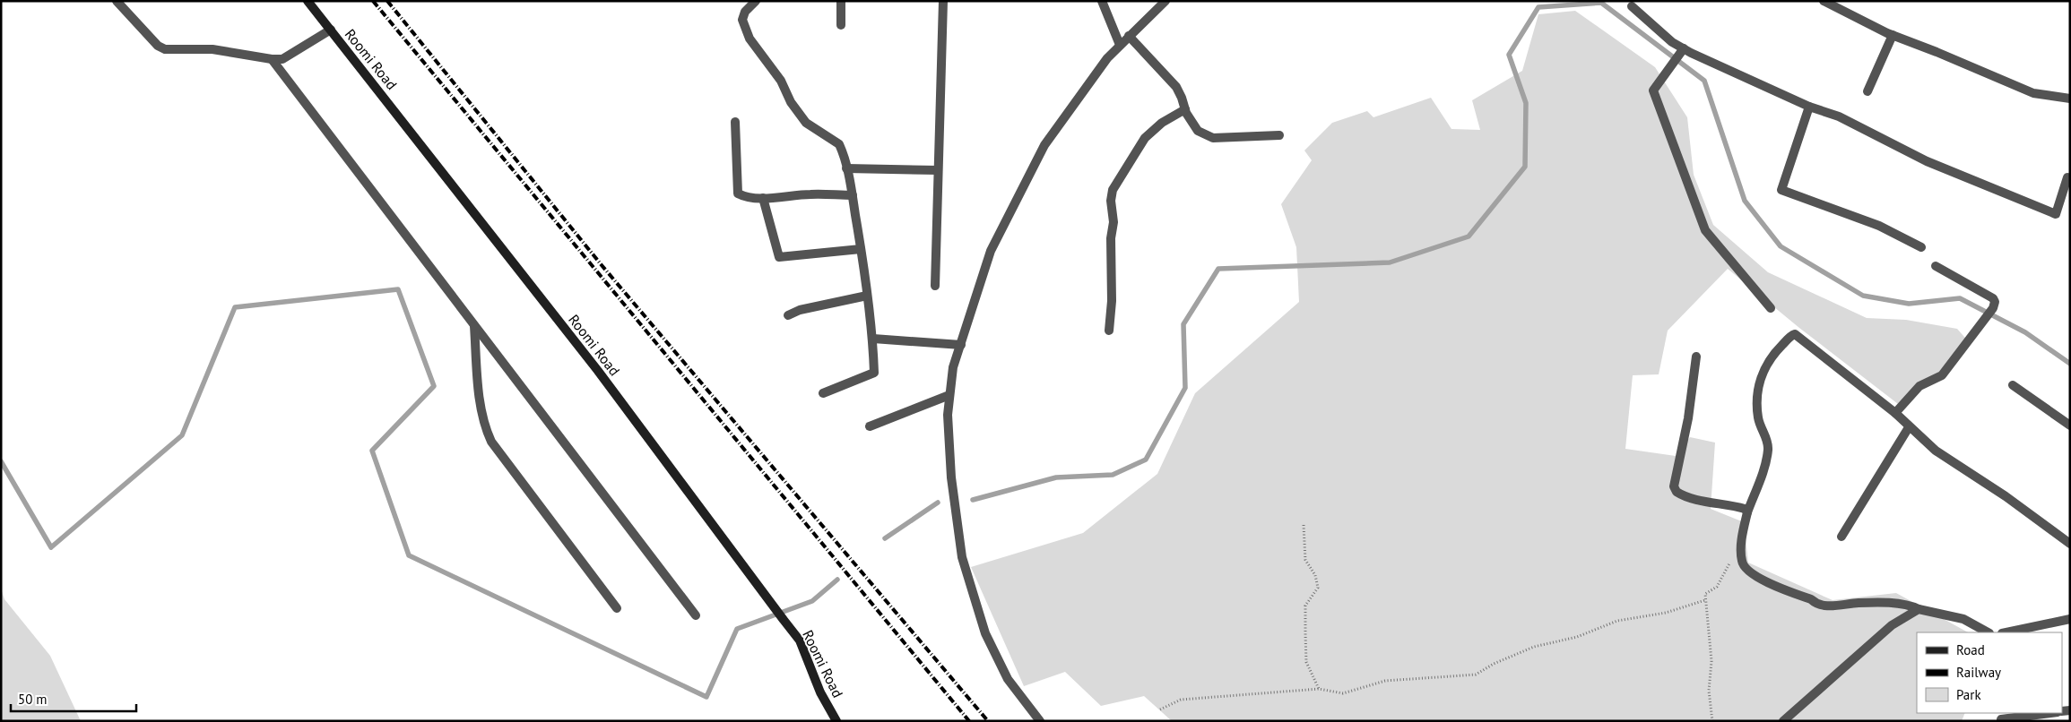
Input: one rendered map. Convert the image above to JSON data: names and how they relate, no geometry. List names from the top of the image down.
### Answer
{
  "streets": {
    "street": ["Roomi Road"]
  },
  "legend": ["Road", "Railway", "Park"],
  "scale_bar": "50 m"
}
